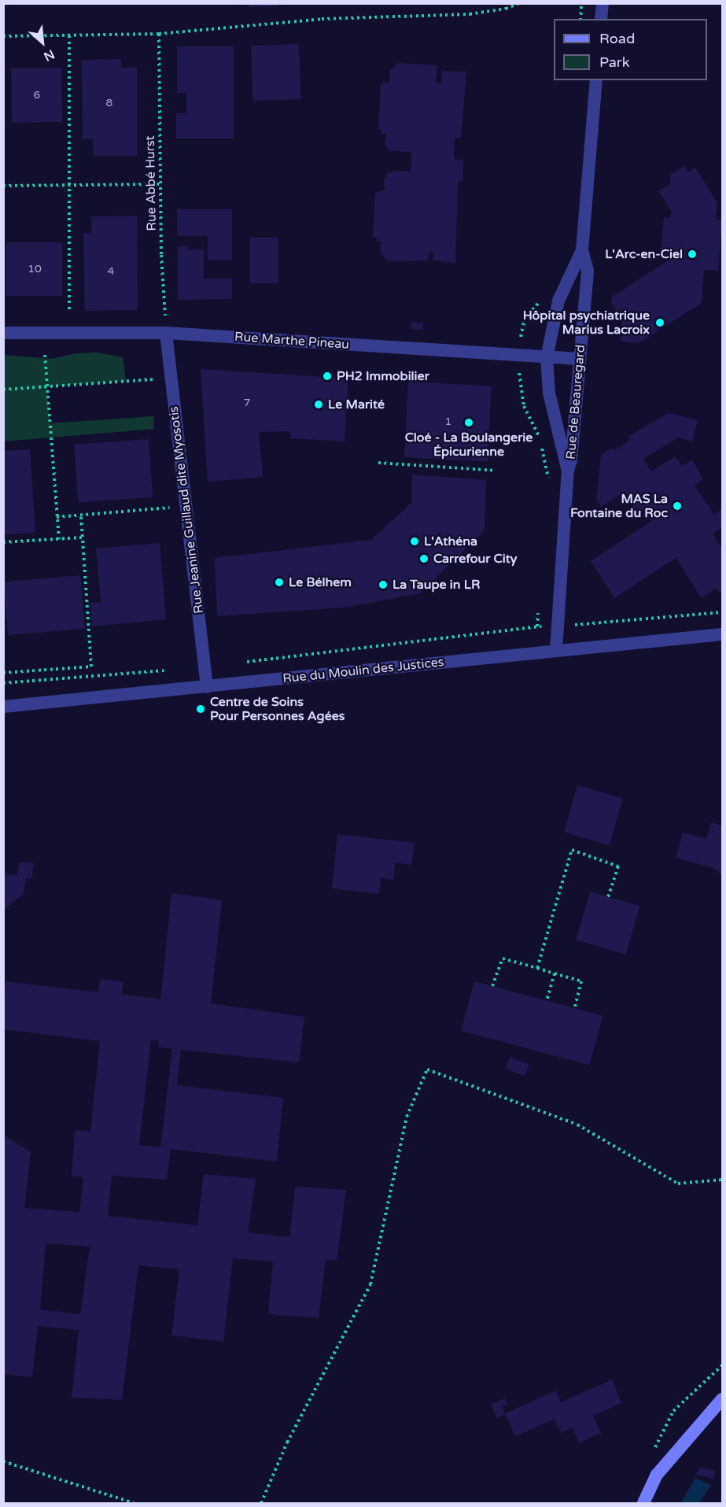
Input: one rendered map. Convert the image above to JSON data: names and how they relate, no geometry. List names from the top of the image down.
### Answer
{
  "streets": {
    "street": [
      "Rue Marthe Pineau",
      "Rue de Beauregard",
      "Rue Jeanine Guillaud dite Myosotis",
      "Rue du Moulin des Justices"
    ],
    "path": ["Rue Abbé Hurst"]
  },
  "crossings": [
    ["Rue Abbé Hurst", "Rue Marthe Pineau"],
    ["Rue Abbé Hurst", "Rue Jeanine Guillaud dite Myosotis"],
    ["Rue Marthe Pineau", "Rue de Beauregard"],
    ["Rue Marthe Pineau", "Rue Jeanine Guillaud dite Myosotis"],
    ["Rue de Beauregard", "Rue du Moulin des Justices"],
    ["Rue Jeanine Guillaud dite Myosotis", "Rue du Moulin des Justices"]
  ],
  "places": [
    "L'Arc-en-Ciel",
    "Hôpital psychiatrique Marius Lacroix",
    "PH2 Immobilier",
    "Le Marité",
    "Cloé - La Boulangerie Épicurienne",
    "MAS La Fontaine du Roc",
    "L'Athéna",
    "Carrefour City",
    "Le Bélhem",
    "La Taupe in LR",
    "Centre de Soins Pour Personnes Agées"
  ],
  "house_numbers": [
    "6",
    "8",
    "10",
    "4",
    "7",
    "1"
  ],
  "legend": ["Road", "Park"],
  "north": "bottom right"
}
